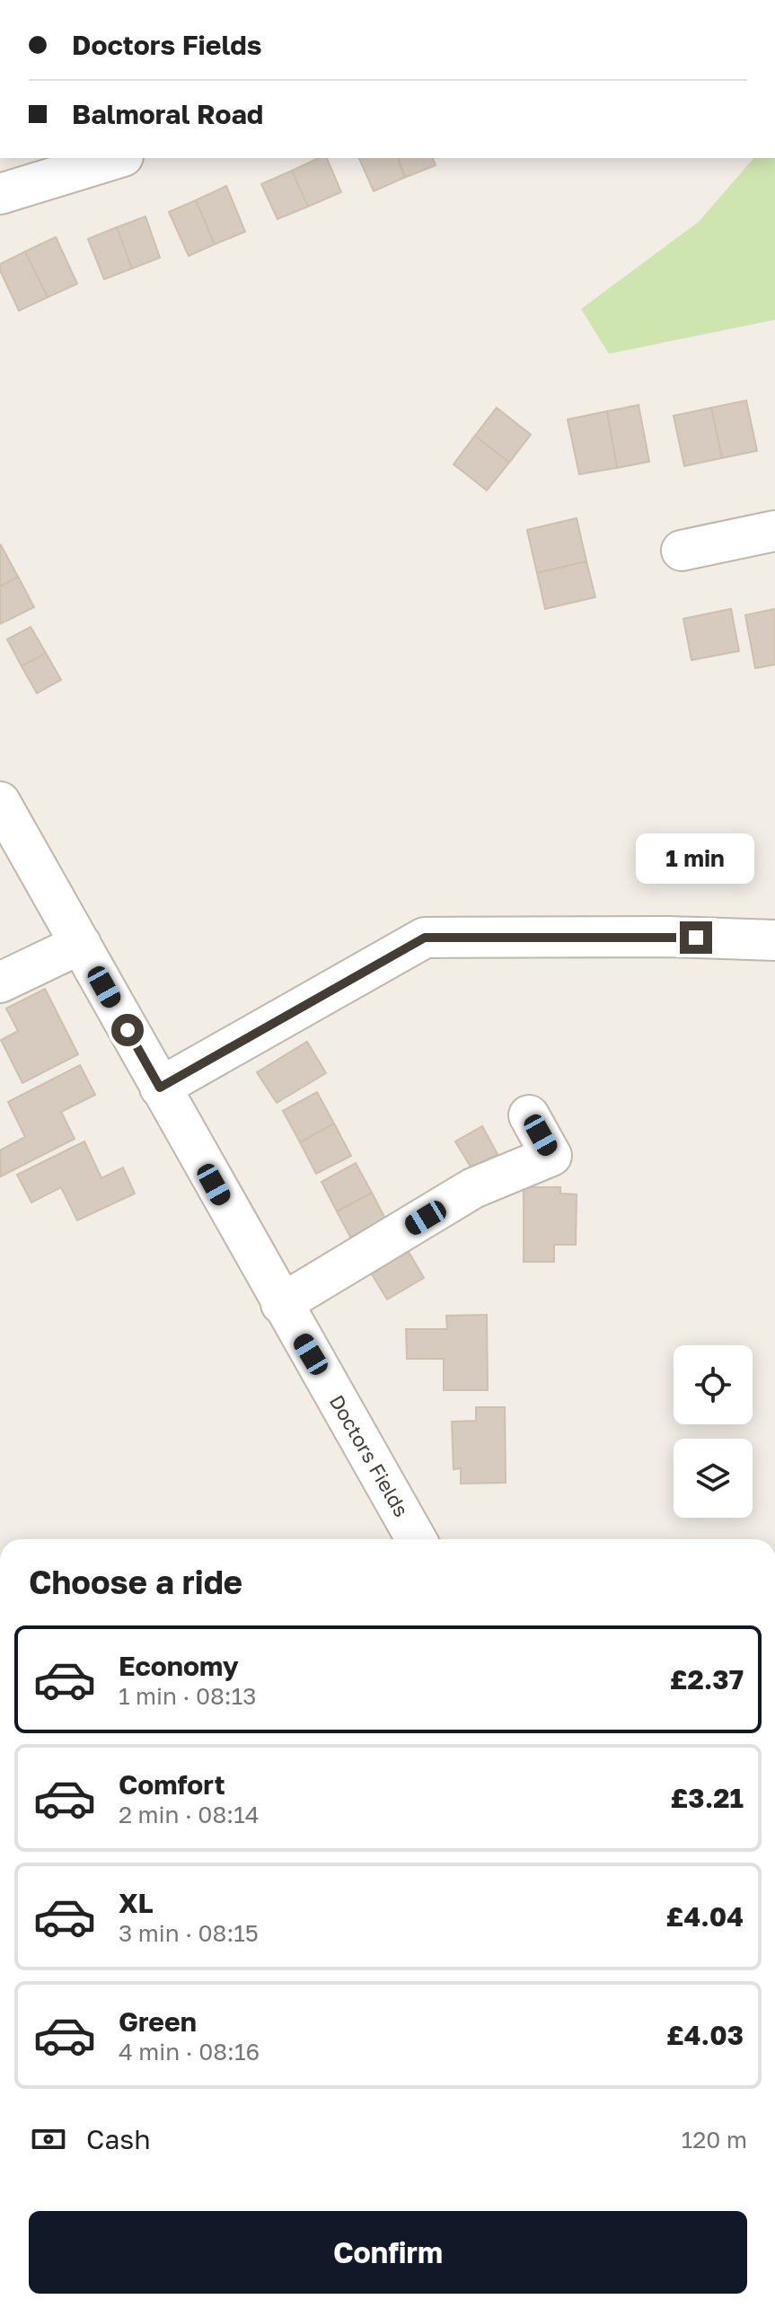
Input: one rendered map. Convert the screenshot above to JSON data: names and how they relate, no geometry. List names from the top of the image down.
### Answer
{
  "streets": {
    "street": ["Doctors Fields"]
  },
  "page": {
    "banner": ["Doctors Fields", "Balmoral Road"],
    "bubble": "1 min",
    "heading": "Choose a ride",
    "list": [
      {
        "name": "Economy",
        "note": "1 min · 08:13",
        "value": "£2.37"
      },
      {
        "name": "Comfort",
        "note": "2 min · 08:14",
        "value": "£3.21"
      },
      {
        "name": "XL",
        "note": "3 min · 08:15",
        "value": "£4.04"
      },
      {
        "name": "Green",
        "note": "4 min · 08:16",
        "value": "£4.03"
      }
    ],
    "pay": ["Cash", "120 m"],
    "buttons": "Confirm"
  }
}
